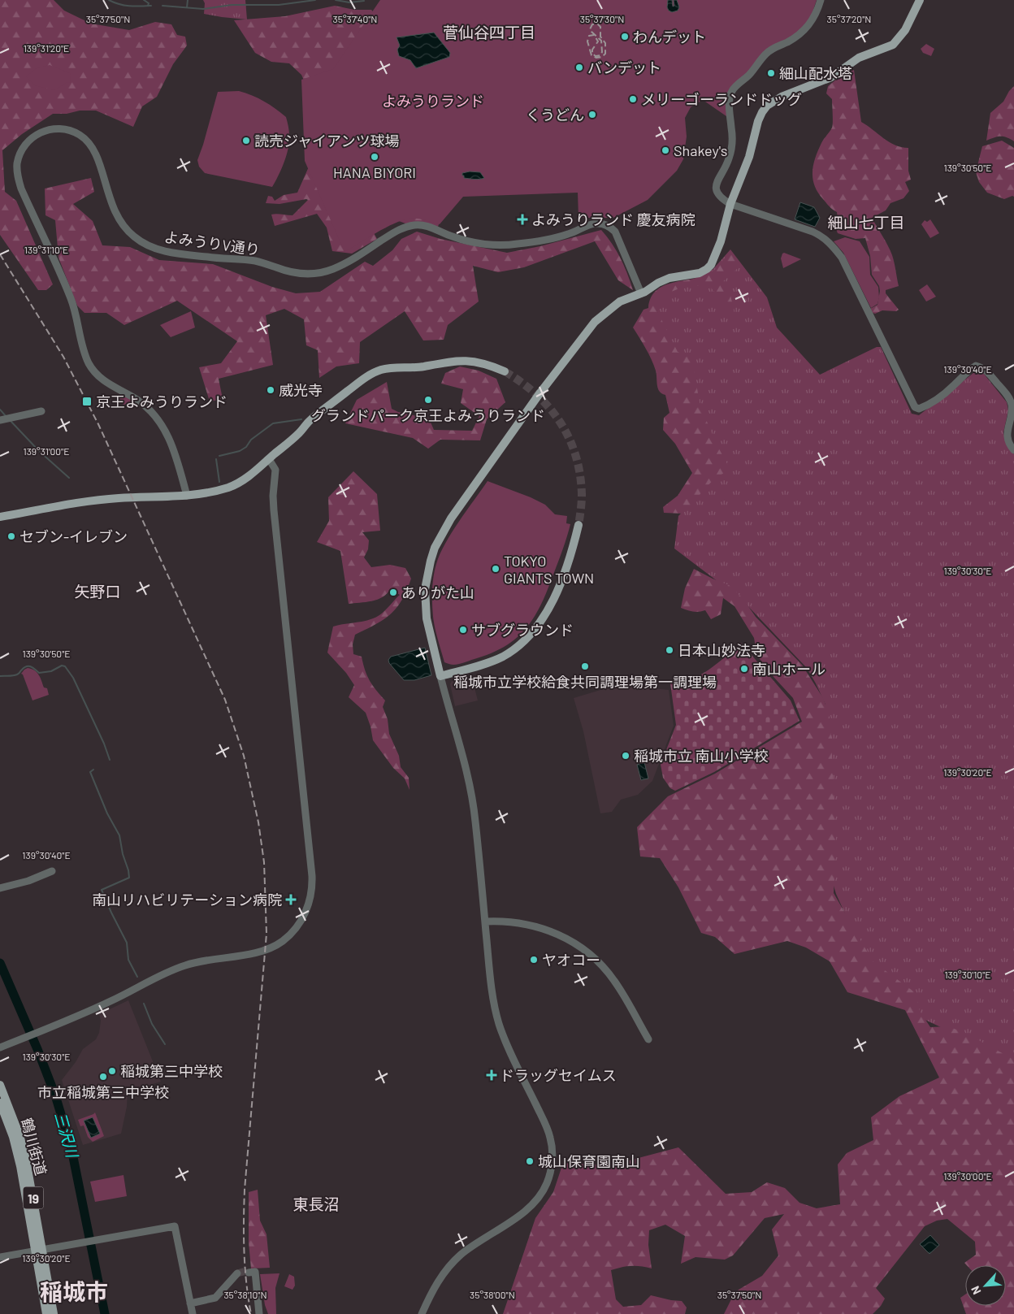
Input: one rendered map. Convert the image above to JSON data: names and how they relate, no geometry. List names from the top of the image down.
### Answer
{
  "streets": {
    "main road": ["鶴川街道", "19"],
    "street": ["よみうりV通り"]
  },
  "districts": [
    "菅仙谷四丁目",
    "細山七丁目",
    "矢野口",
    "東長沼",
    "稲城市"
  ],
  "water": ["三沢川"],
  "parks": ["よみうりランド"],
  "places": {
    "other": [
      "わんデット",
      "バンデット",
      "細山配水塔",
      "メリーゴーランドドッグ",
      "くうどん",
      "読売ジャイアンツ球場",
      "Shakey's",
      "HANA BIYORI",
      "威光寺",
      "グランドパーク京王よみうりランド",
      "セブン-イレブン",
      "TOKYO GIANTS TOWN",
      "ありがた山",
      "サブグラウンド",
      "日本山妙法寺",
      "稲城市立学校給食共同調理場第一調理場",
      "南山ホール",
      "稲城市立 南山小学校",
      "ヤオコー",
      "稲城第三中学校",
      "市立稲城第三中学校",
      "城山保育園南山"
    ],
    "health": ["よみうりランド 慶友病院", "南山リハビリテーション病院", "ドラッグセイムス"],
    "transit": ["京王よみうりランド"]
  },
  "north": "bottom left",
  "coordinates": [
    "35°37'50\"N",
    "35°37'40\"N",
    "35°37'30\"N",
    "35°37'20\"N",
    "139°31'20\"E",
    "139°30'50\"E",
    "139°31'10\"E",
    "139°30'40\"E",
    "139°31'00\"E",
    "139°30'30\"E",
    "139°30'20\"E",
    "139°30'10\"E",
    "139°30'00\"E",
    "35°38'10\"N",
    "35°38'00\"N"
  ]
}
